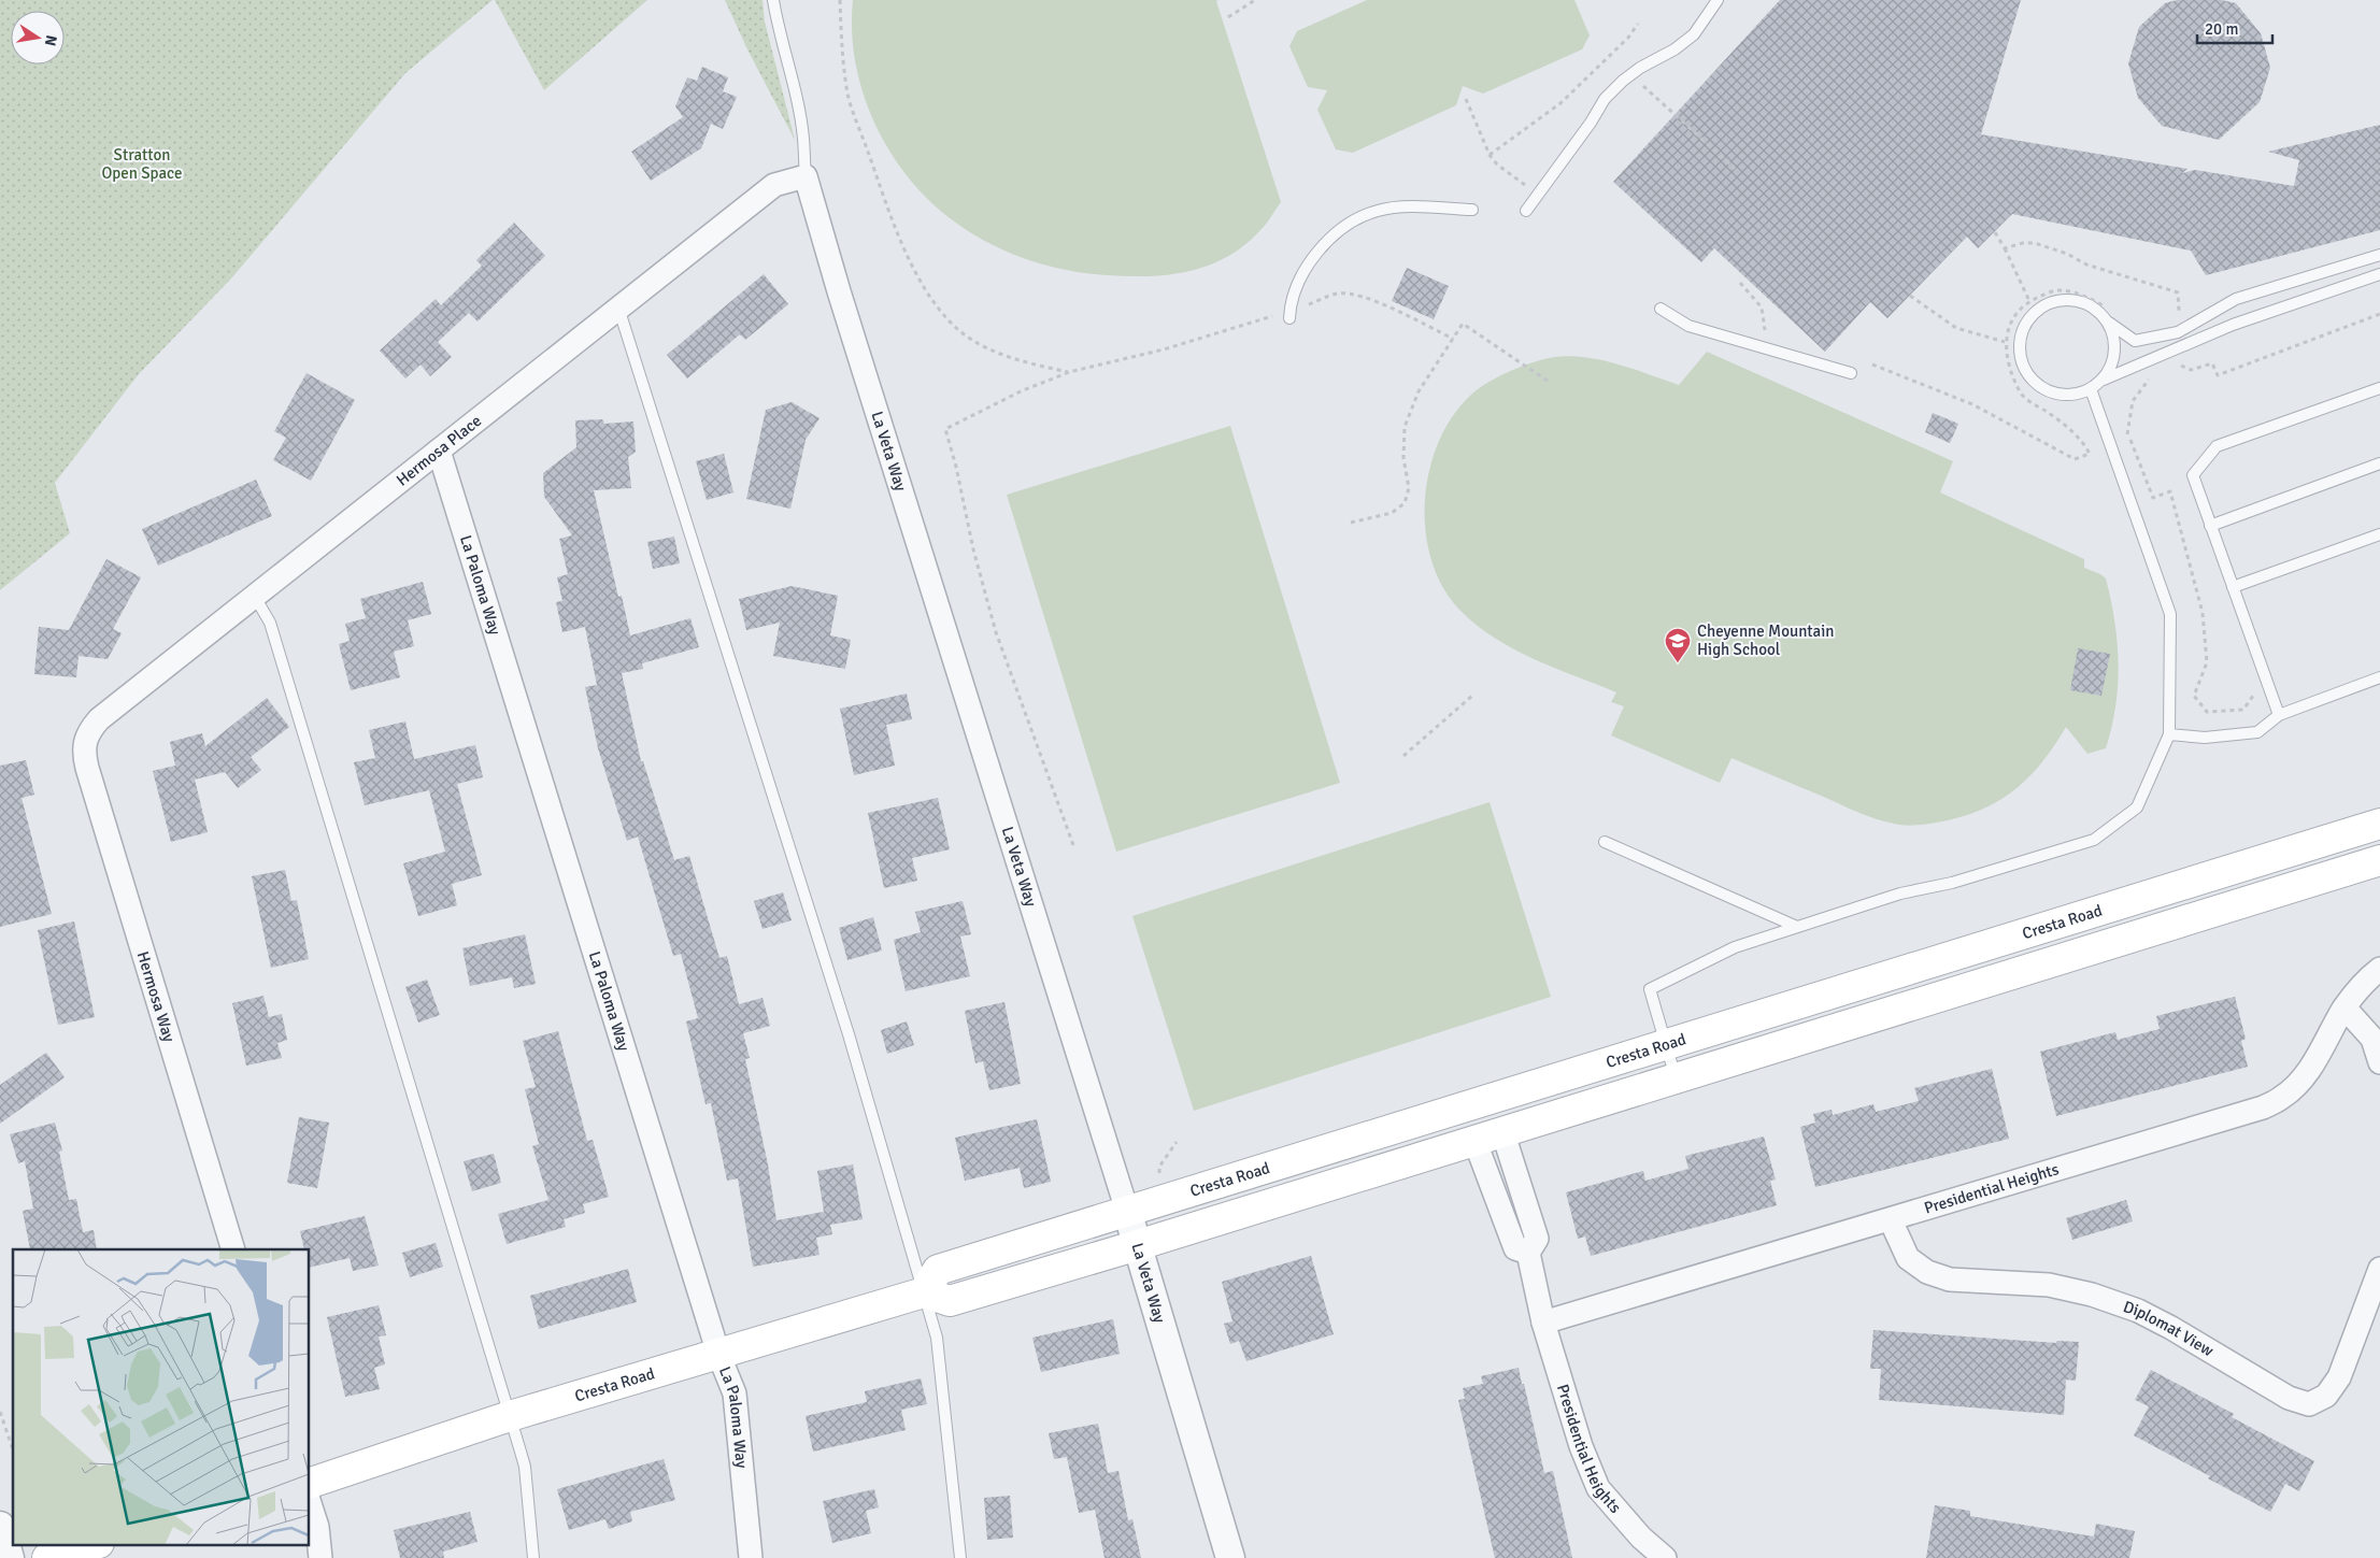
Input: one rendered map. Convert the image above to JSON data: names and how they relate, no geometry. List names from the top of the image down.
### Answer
{
  "streets": {
    "main road": ["Cresta Road"],
    "street": [
      "Hermosa Place",
      "La Veta Way",
      "La Paloma Way",
      "Hermosa Way",
      "Presidential Heights",
      "Diplomat View"
    ]
  },
  "crossings": [
    ["Hermosa Place", "La Veta Way"],
    ["Hermosa Place", "La Paloma Way"],
    ["Hermosa Place", "Hermosa Way"],
    ["La Veta Way", "Cresta Road"],
    ["La Paloma Way", "Cresta Road"],
    ["Presidential Heights", "Diplomat View"]
  ],
  "parks": ["Stratton Open Space"],
  "places": {
    "school or university": ["Cheyenne Mountain High School"]
  },
  "scale_bar": "20 m",
  "north": "right"
}
